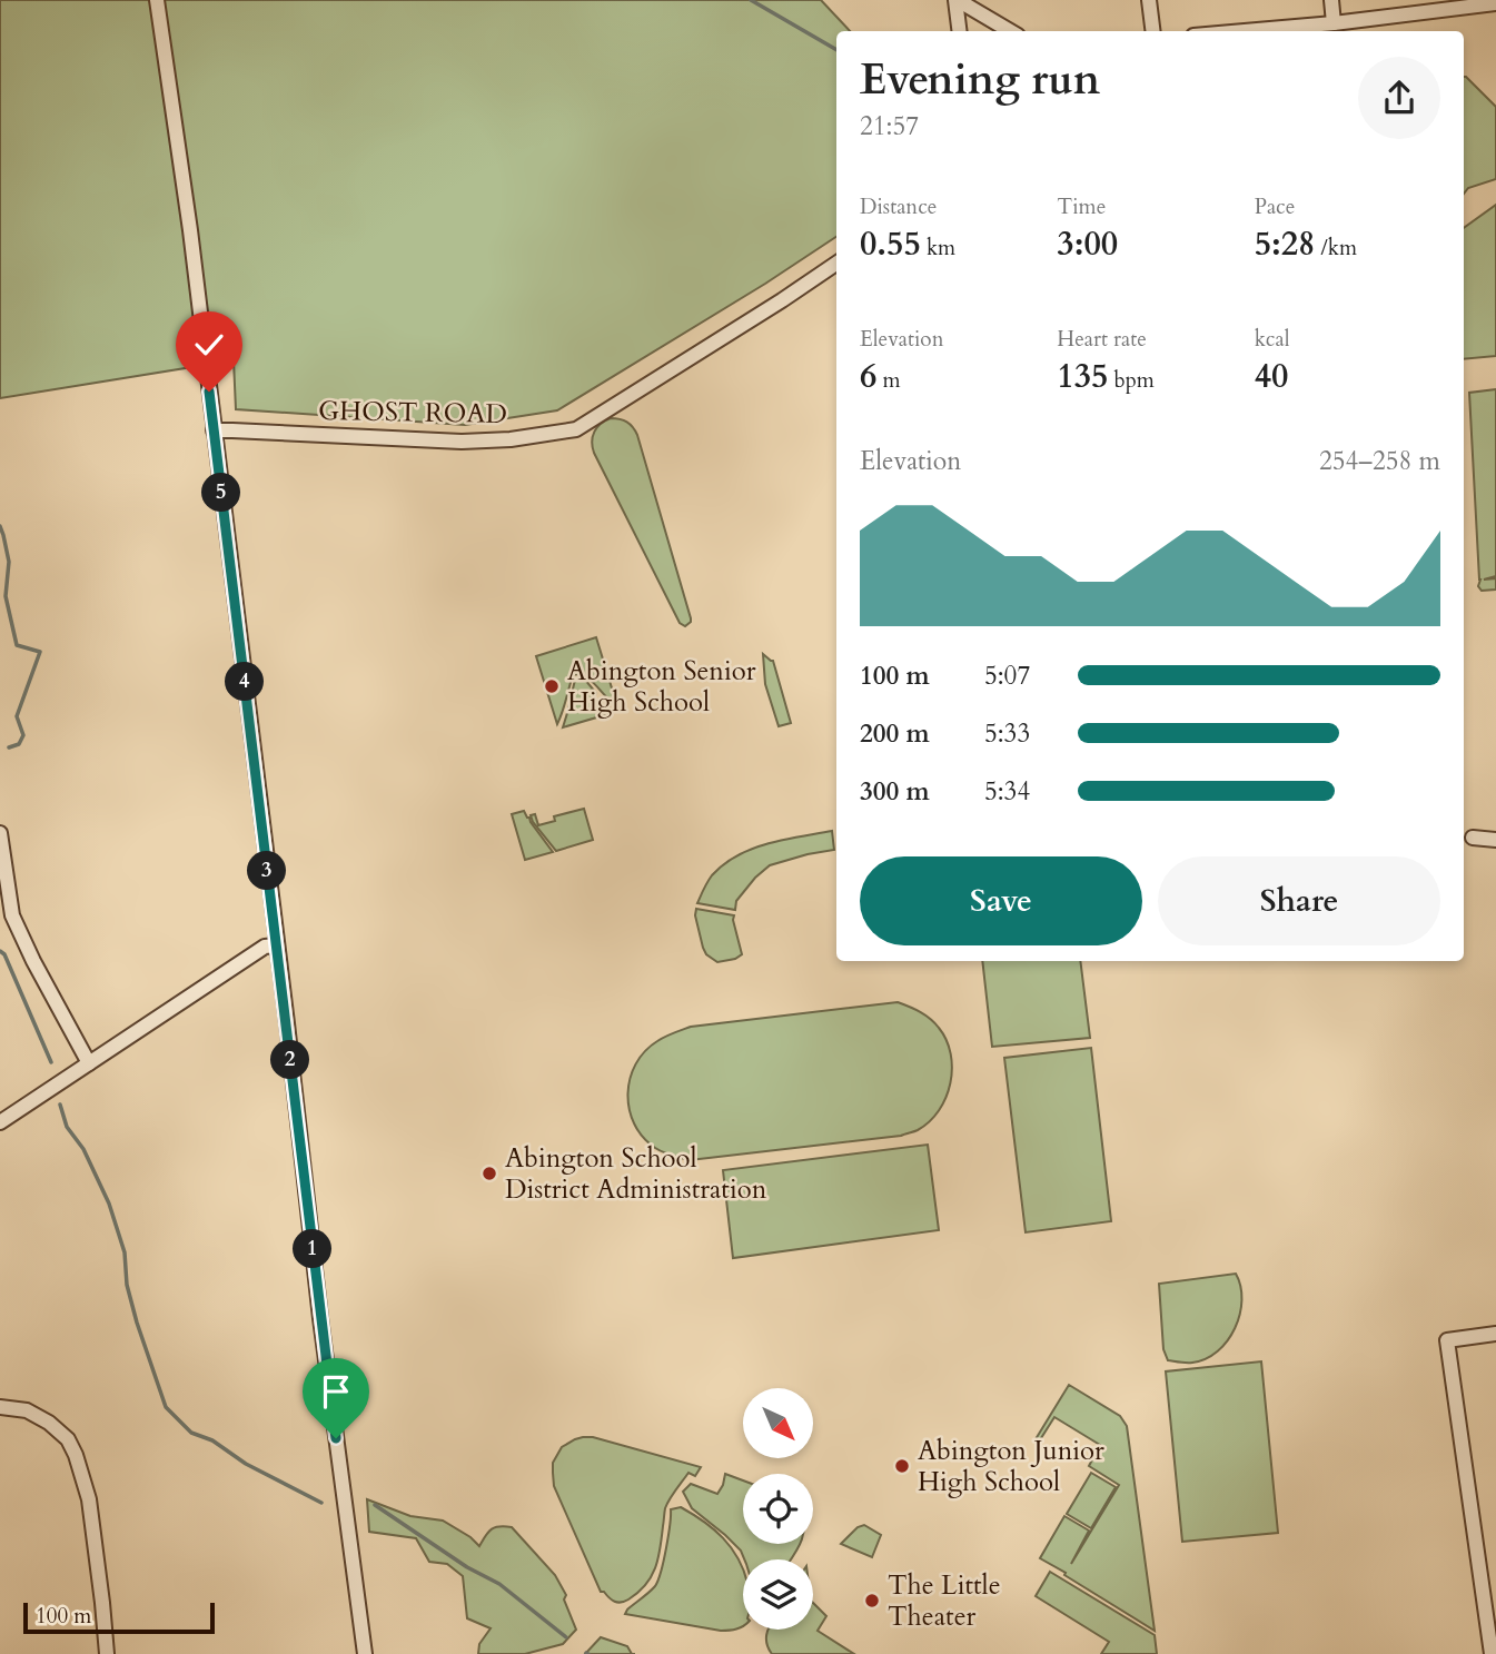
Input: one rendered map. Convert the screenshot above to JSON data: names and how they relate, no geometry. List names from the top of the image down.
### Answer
{
  "streets": {
    "street": ["GHOST ROAD"]
  },
  "places": [
    "Abington Senior High School",
    "Abington School District Administration",
    "Abington Junior High School",
    "The Little Theater"
  ],
  "scale_bar": "100 m",
  "north": "bottom right",
  "page": {
    "heading": ["Evening run", "21:57"],
    "stats": [
      ["Distance", "0.55 km"],
      ["Time", "3:00"],
      ["Pace", "5:28 /km"],
      ["Elevation", "6 m"],
      ["Heart rate", "135 bpm"],
      ["kcal", "40"]
    ],
    "chart": ["Elevation", "254–258 m"],
    "pins": [
      "5",
      "4",
      "3",
      "2",
      "1"
    ],
    "list": [
      {
        "name": "100 m",
        "note": "5:07"
      },
      {
        "name": "200 m",
        "note": "5:33"
      },
      {
        "name": "300 m",
        "note": "5:34"
      }
    ],
    "buttons": ["Save", "Share"],
    "scale": "100 m"
  }
}
